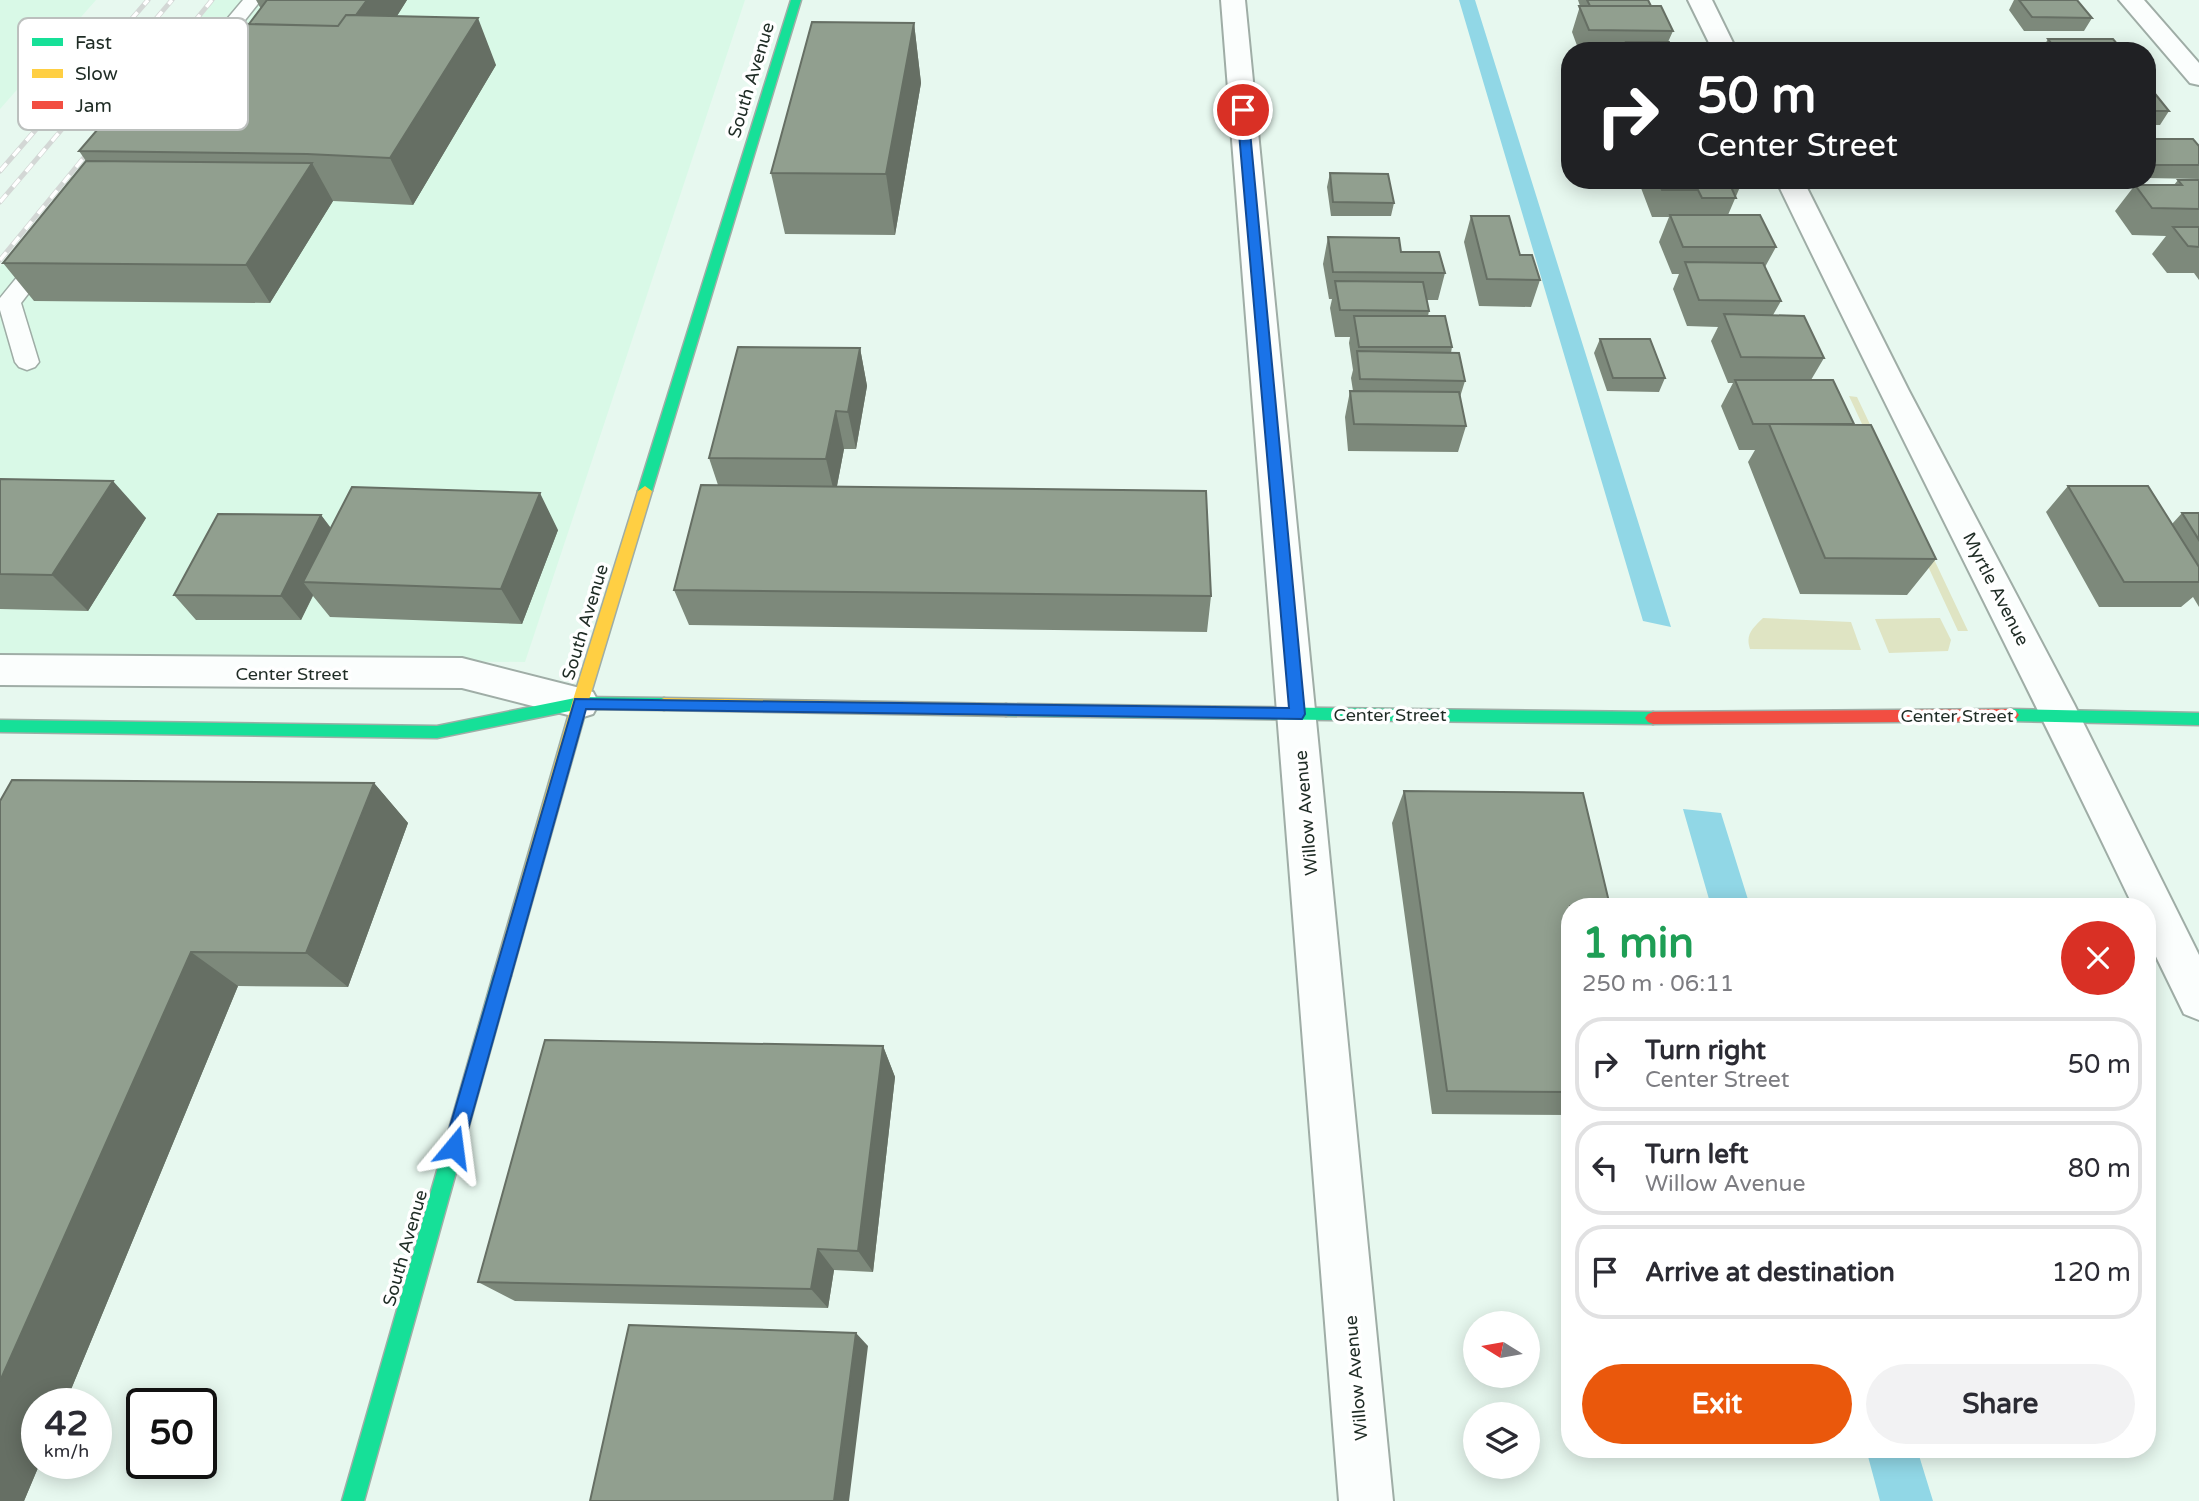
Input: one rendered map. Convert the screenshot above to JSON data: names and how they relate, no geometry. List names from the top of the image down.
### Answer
{
  "streets": {
    "street": [
      "South Avenue",
      "Myrtle Avenue",
      "Center Street",
      "Willow Avenue"
    ]
  },
  "crossings": [
    ["South Avenue", "Center Street"],
    ["Myrtle Avenue", "Center Street"],
    ["Center Street", "Willow Avenue"]
  ],
  "legend": ["Fast", "Slow", "Jam"],
  "north": "left",
  "page": {
    "turn": ["50 m", "Center Street"],
    "heading": ["1 min", "250 m · 06:11"],
    "list": [
      {
        "name": "Turn right",
        "note": "Center Street",
        "value": "50 m"
      },
      {
        "name": "Turn left",
        "note": "Willow Avenue",
        "value": "80 m"
      },
      {
        "name": "Arrive at destination",
        "value": "120 m"
      }
    ],
    "buttons": ["Exit", "Share"],
    "speed": "42 km/h",
    "limit": "50"
  }
}
